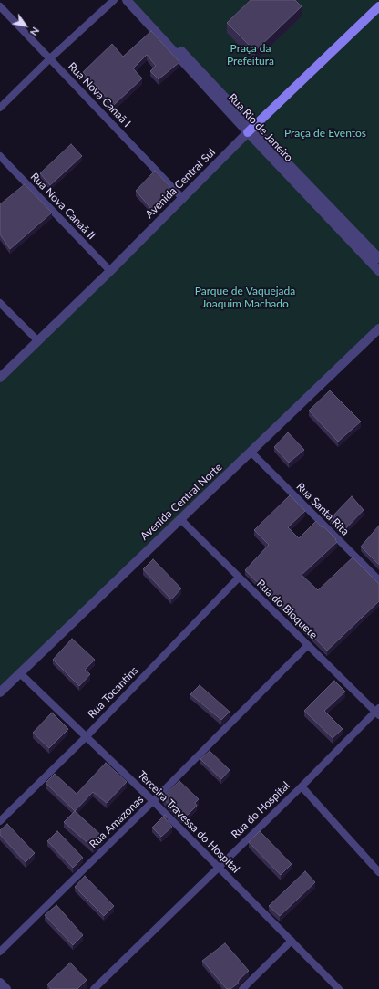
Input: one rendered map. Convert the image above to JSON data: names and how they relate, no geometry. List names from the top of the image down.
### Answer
{
  "streets": {
    "main road": ["Avenida Central Sul"],
    "street": [
      "Rua Nova Canaã I",
      "Rua Rio de Janeiro",
      "Rua Nova Canaã II",
      "Avenida Central Norte",
      "Rua Santa Rita",
      "Rua do Bloquete",
      "Rua Tocantins",
      "Rua do Hospital",
      "Rua Amazonas",
      "Terceira Travessa do Hospital"
    ]
  },
  "crossings": [
    ["Rua Nova Canaã I", "Avenida Central Sul"],
    ["Rua Rio de Janeiro", "Avenida Central Sul"],
    ["Avenida Central Sul", "Rua Nova Canaã II"],
    ["Avenida Central Norte", "Rua Santa Rita"],
    ["Avenida Central Norte", "Rua do Bloquete"],
    ["Avenida Central Norte", "Terceira Travessa do Hospital"],
    ["Rua do Bloquete", "Rua Tocantins"],
    ["Rua do Bloquete", "Rua do Hospital"],
    ["Rua do Bloquete", "Rua Amazonas"],
    ["Rua Tocantins", "Terceira Travessa do Hospital"],
    ["Rua do Hospital", "Terceira Travessa do Hospital"],
    ["Rua Amazonas", "Terceira Travessa do Hospital"]
  ],
  "parks": ["Praça da Prefeitura", "Praça de Eventos", "Parque de Vaquejada Joaquim Machado"],
  "north": "bottom right"
}
